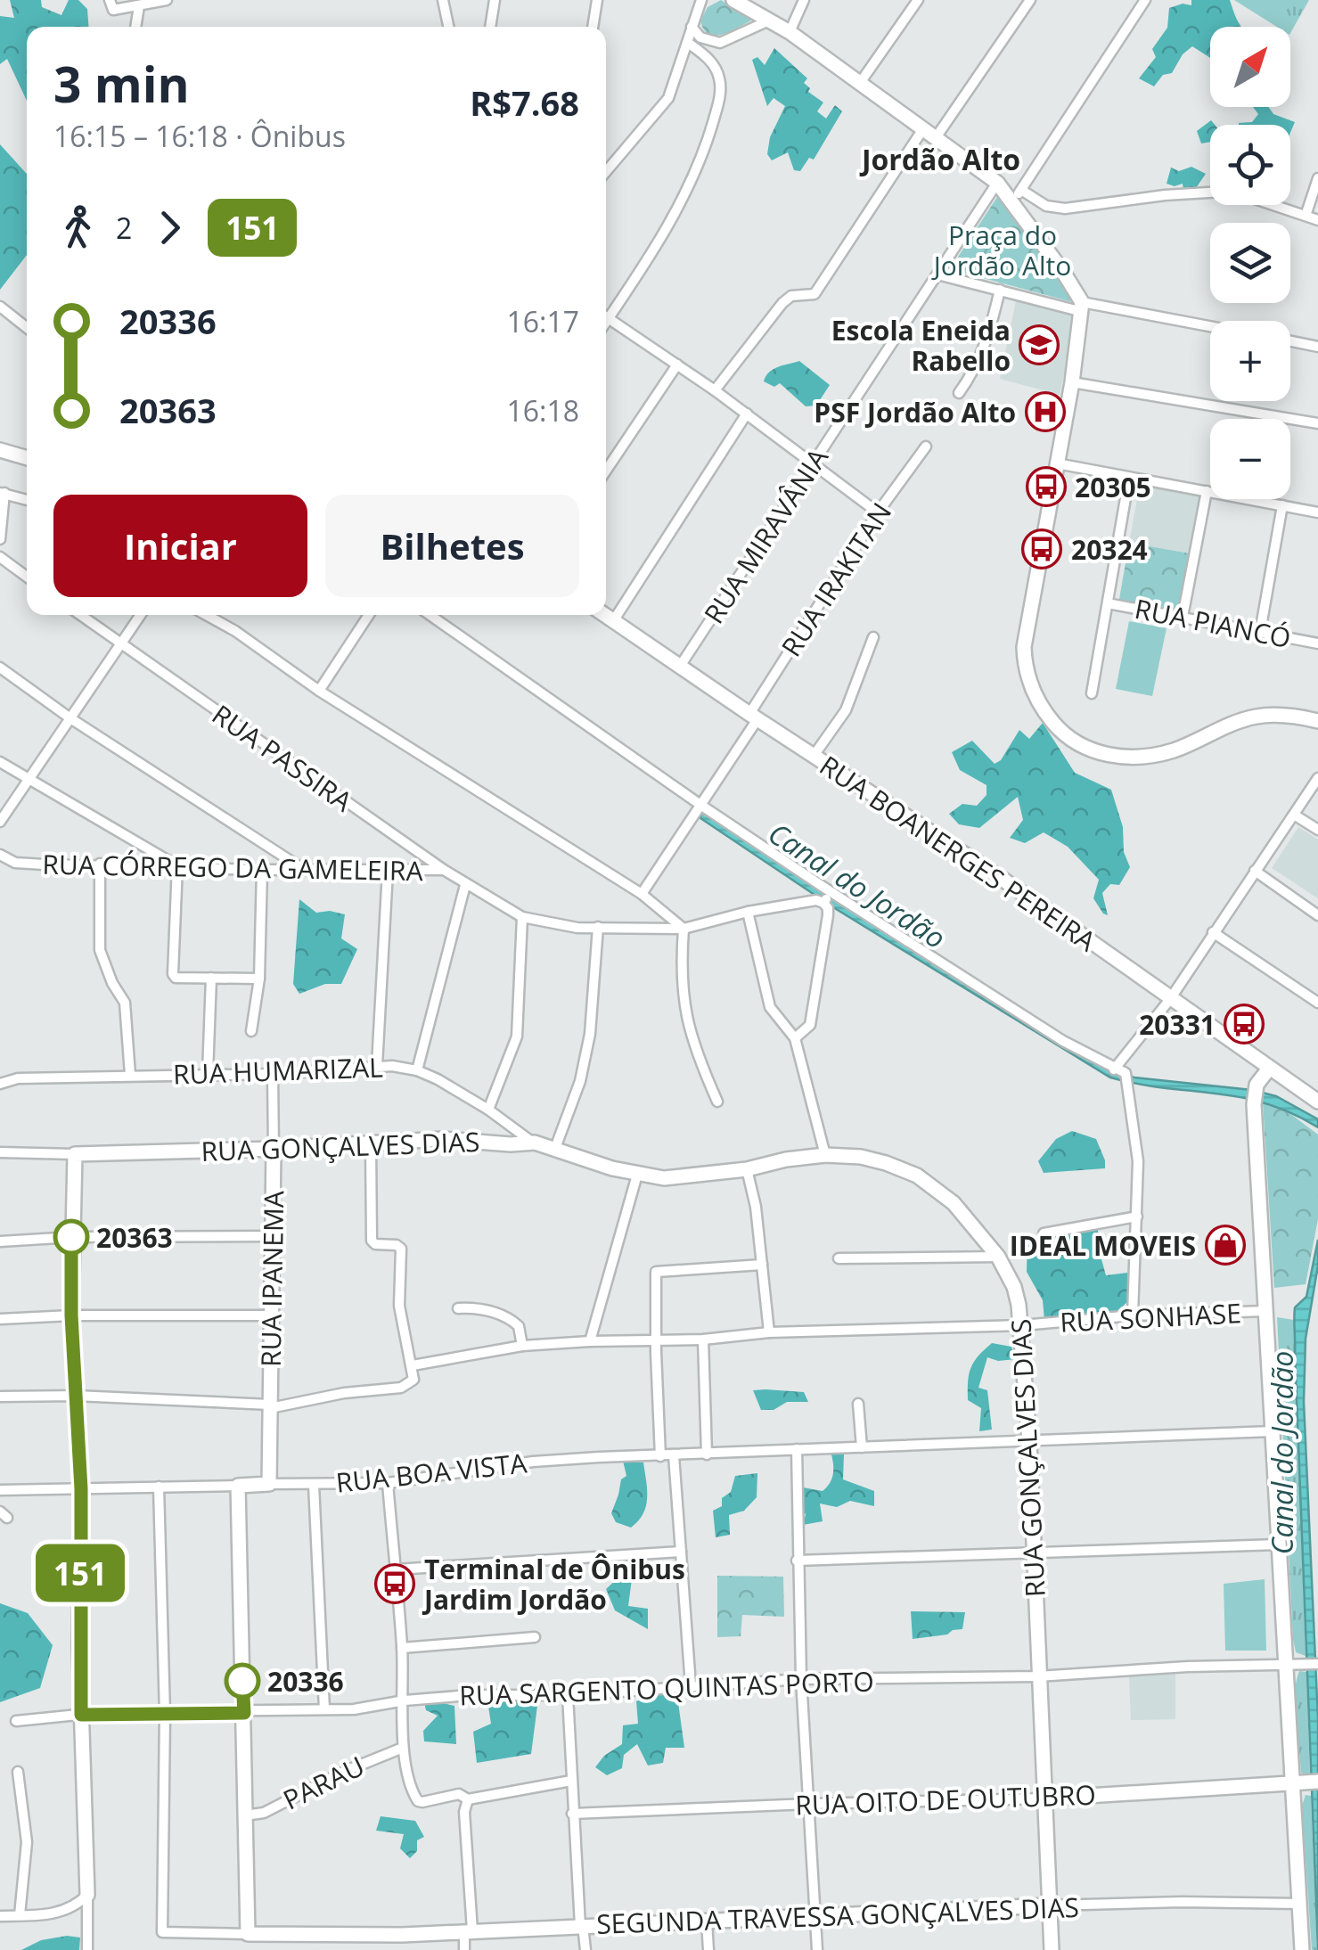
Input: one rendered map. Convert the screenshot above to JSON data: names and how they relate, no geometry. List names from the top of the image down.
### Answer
{
  "streets": {
    "street": [
      "RUA MIRAVÂNIA",
      "RUA IRAKITAN",
      "RUA PIANCÓ",
      "RUA PASSIRA",
      "RUA BOANERGES PEREIRA",
      "RUA CÓRREGO DA GAMELEIRA",
      "RUA HUMARIZAL",
      "RUA GONÇALVES DIAS",
      "RUA IPANEMA",
      "RUA SONHASE",
      "RUA BOA VISTA",
      "RUA SARGENTO QUINTAS PORTO",
      "PARAU",
      "RUA OITO DE OUTUBRO",
      "SEGUNDA TRAVESSA GONÇALVES DIAS"
    ]
  },
  "crossings": [
    ["RUA MIRAVÂNIA", "RUA BOANERGES PEREIRA"],
    ["RUA IRAKITAN", "RUA BOANERGES PEREIRA"],
    ["RUA PASSIRA", "RUA CÓRREGO DA GAMELEIRA"],
    ["RUA HUMARIZAL", "RUA GONÇALVES DIAS"],
    ["RUA HUMARIZAL", "RUA IPANEMA"],
    ["RUA GONÇALVES DIAS", "RUA IPANEMA"],
    ["RUA GONÇALVES DIAS", "RUA SONHASE"],
    ["RUA GONÇALVES DIAS", "RUA BOA VISTA"],
    ["RUA GONÇALVES DIAS", "RUA SARGENTO QUINTAS PORTO"],
    ["RUA GONÇALVES DIAS", "RUA OITO DE OUTUBRO"],
    ["RUA GONÇALVES DIAS", "SEGUNDA TRAVESSA GONÇALVES DIAS"],
    ["RUA IPANEMA", "RUA BOA VISTA"],
    ["RUA SARGENTO QUINTAS PORTO", "SEGUNDA TRAVESSA GONÇALVES DIAS"]
  ],
  "districts": ["Jordão Alto"],
  "water": ["Canal do Jordão"],
  "parks": ["Praça do Jordão Alto"],
  "places": {
    "school or university": ["Escola Eneida Rabello"],
    "hospital": ["PSF Jordão Alto"],
    "bus stop": [
      "20305",
      "20324",
      "20331",
      "Terminal de Ônibus Jardim Jordão"
    ],
    "other": ["20363", "20336"],
    "shop": ["IDEAL MOVEIS"]
  },
  "lines": ["bus line 151"],
  "north": "top right",
  "page": {
    "on_map": "151",
    "map_buttons": ["+", "−"],
    "heading": ["3 min", "16:15 – 16:18 · Ônibus", "R$7.68"],
    "legs": ["2", "151"],
    "list": [
      {
        "name": "20336",
        "value": "16:17"
      },
      {
        "name": "20363",
        "value": "16:18"
      }
    ],
    "buttons": ["Iniciar", "Bilhetes"]
  }
}
